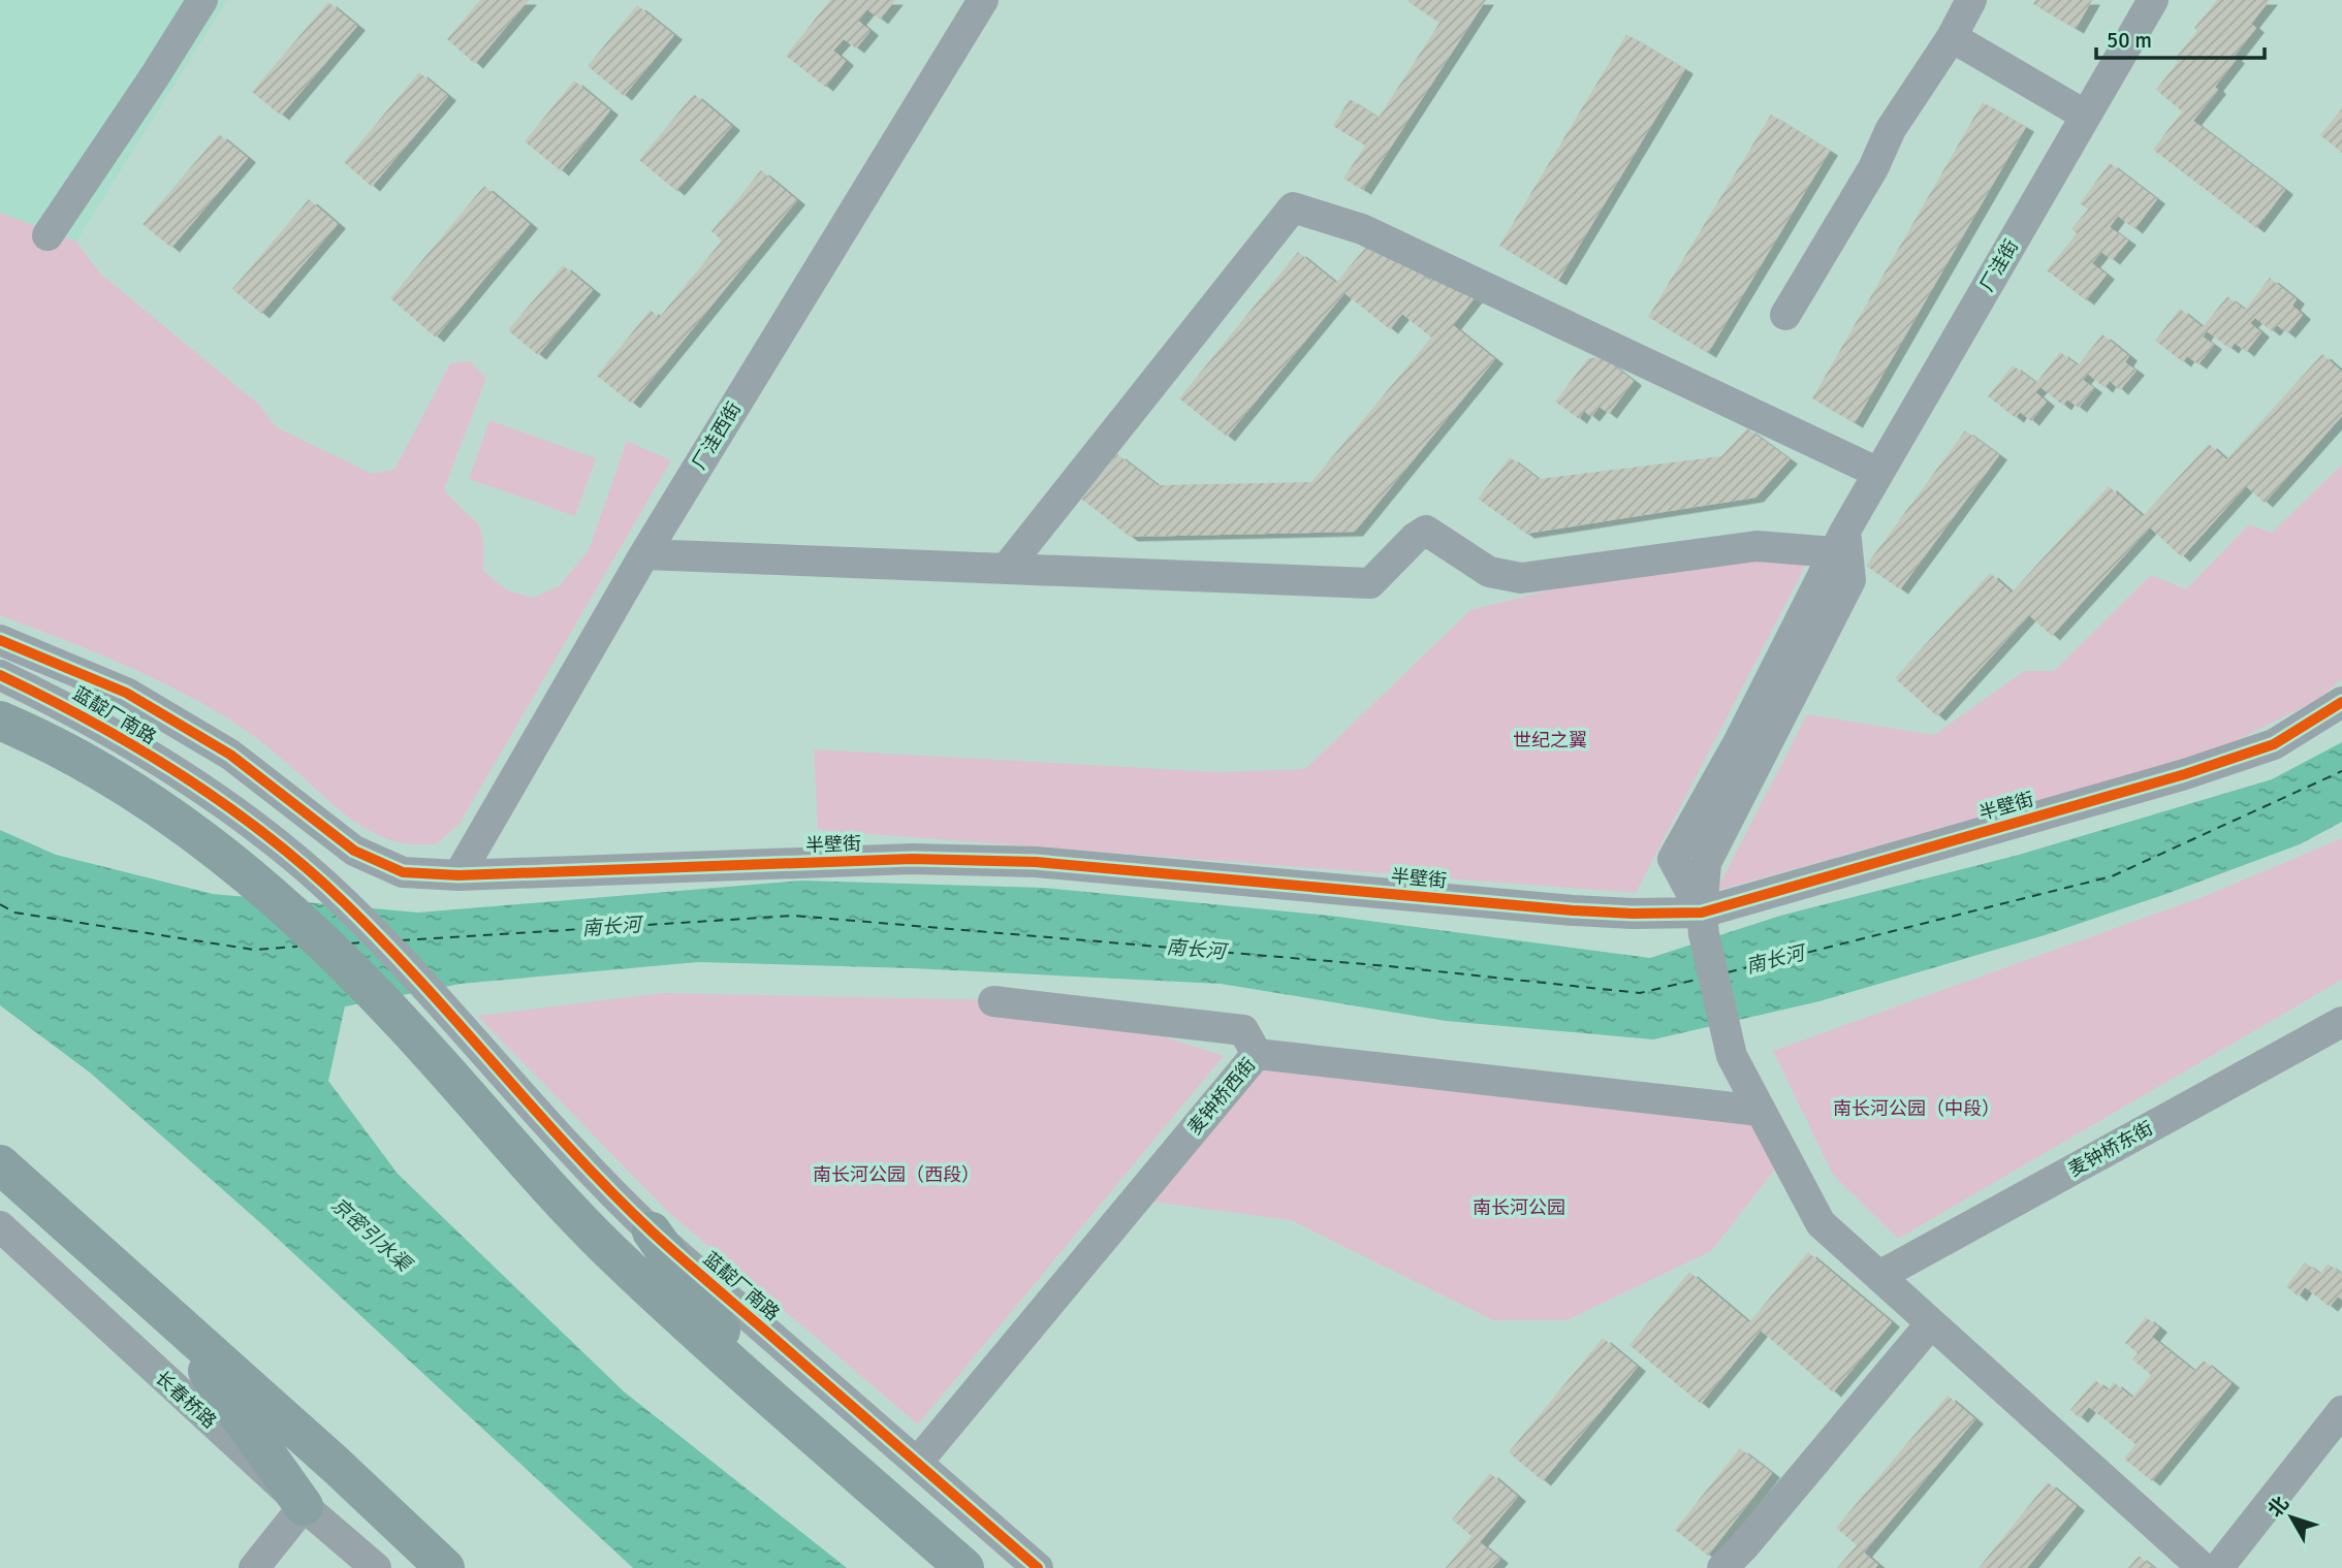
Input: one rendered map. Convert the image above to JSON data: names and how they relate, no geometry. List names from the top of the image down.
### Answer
{
  "streets": {
    "street": [
      "厂洼街",
      "厂洼西街",
      "蓝靛厂南路",
      "半壁街",
      "麦钟桥西街",
      "麦钟桥东街",
      "长春桥路"
    ]
  },
  "crossings": [
    ["厂洼街", "半壁街"],
    ["厂洼西街", "半壁街"],
    ["蓝靛厂南路", "麦钟桥西街"]
  ],
  "water": ["南长河", "京密引水渠"],
  "parks": [
    "世纪之翼",
    "南长河公园（中段）",
    "南长河公园（西段）",
    "南长河公园"
  ],
  "scale_bar": "50 m",
  "north": "top left"
}
